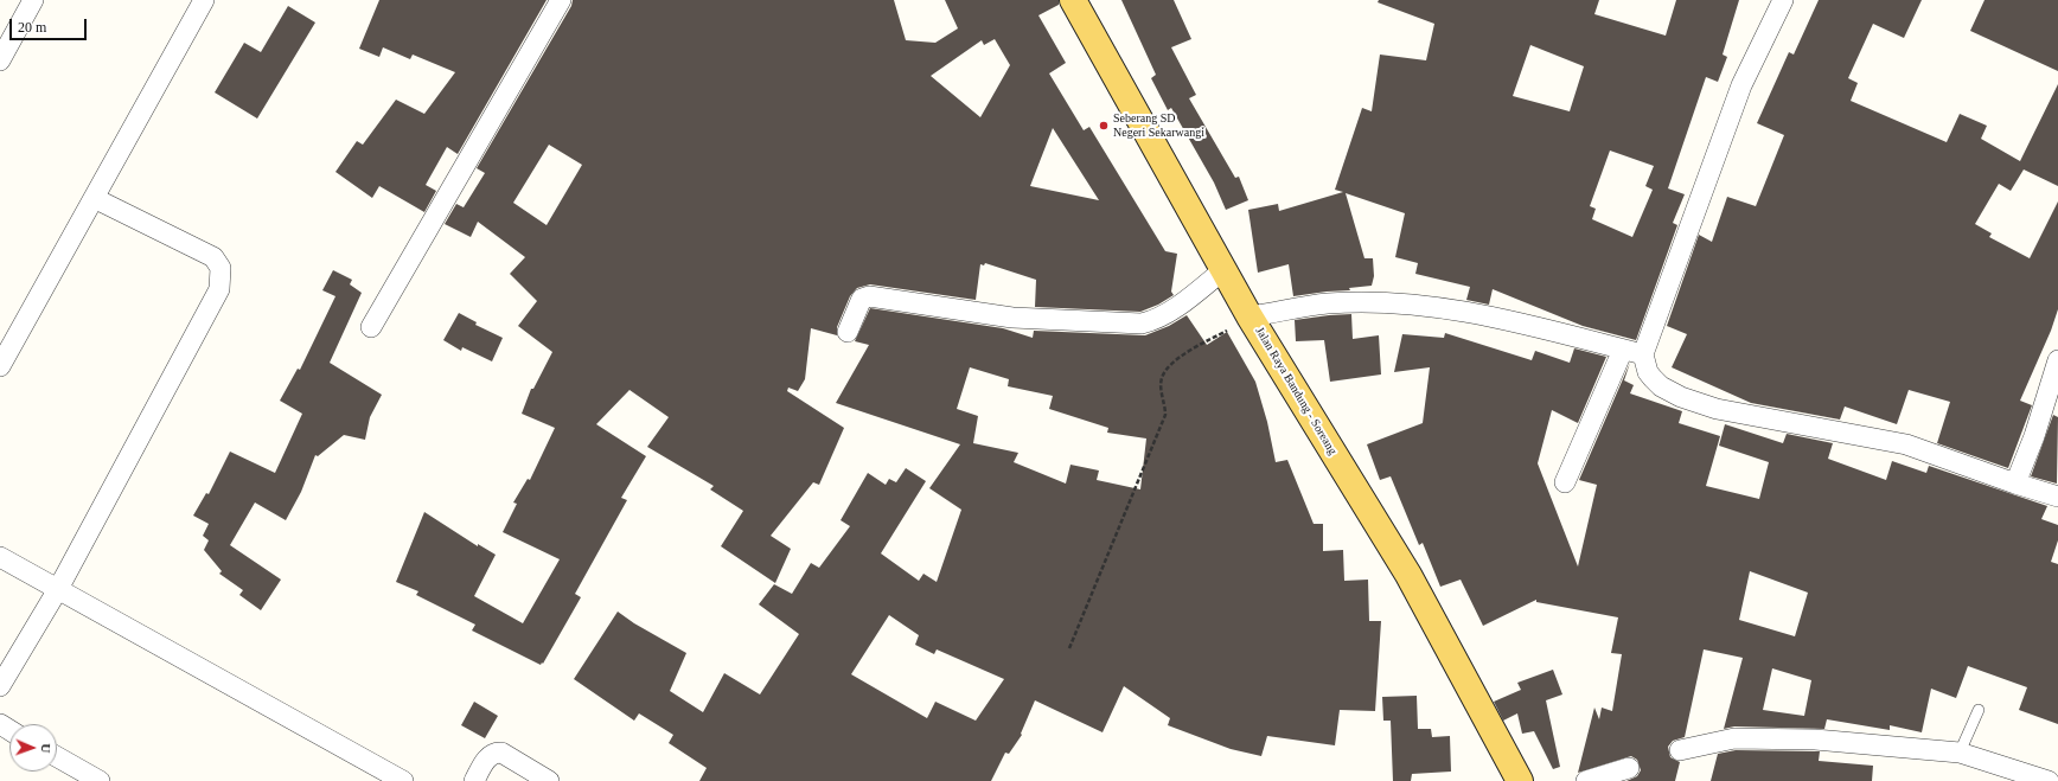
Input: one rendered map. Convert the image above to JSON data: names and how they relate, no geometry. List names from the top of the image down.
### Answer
{
  "streets": {
    "main road": ["Jalan Raya Bandung - Soreang"]
  },
  "places": ["Seberang SD Negeri Sekarwangi"],
  "scale_bar": "20 m",
  "north": "right"
}
